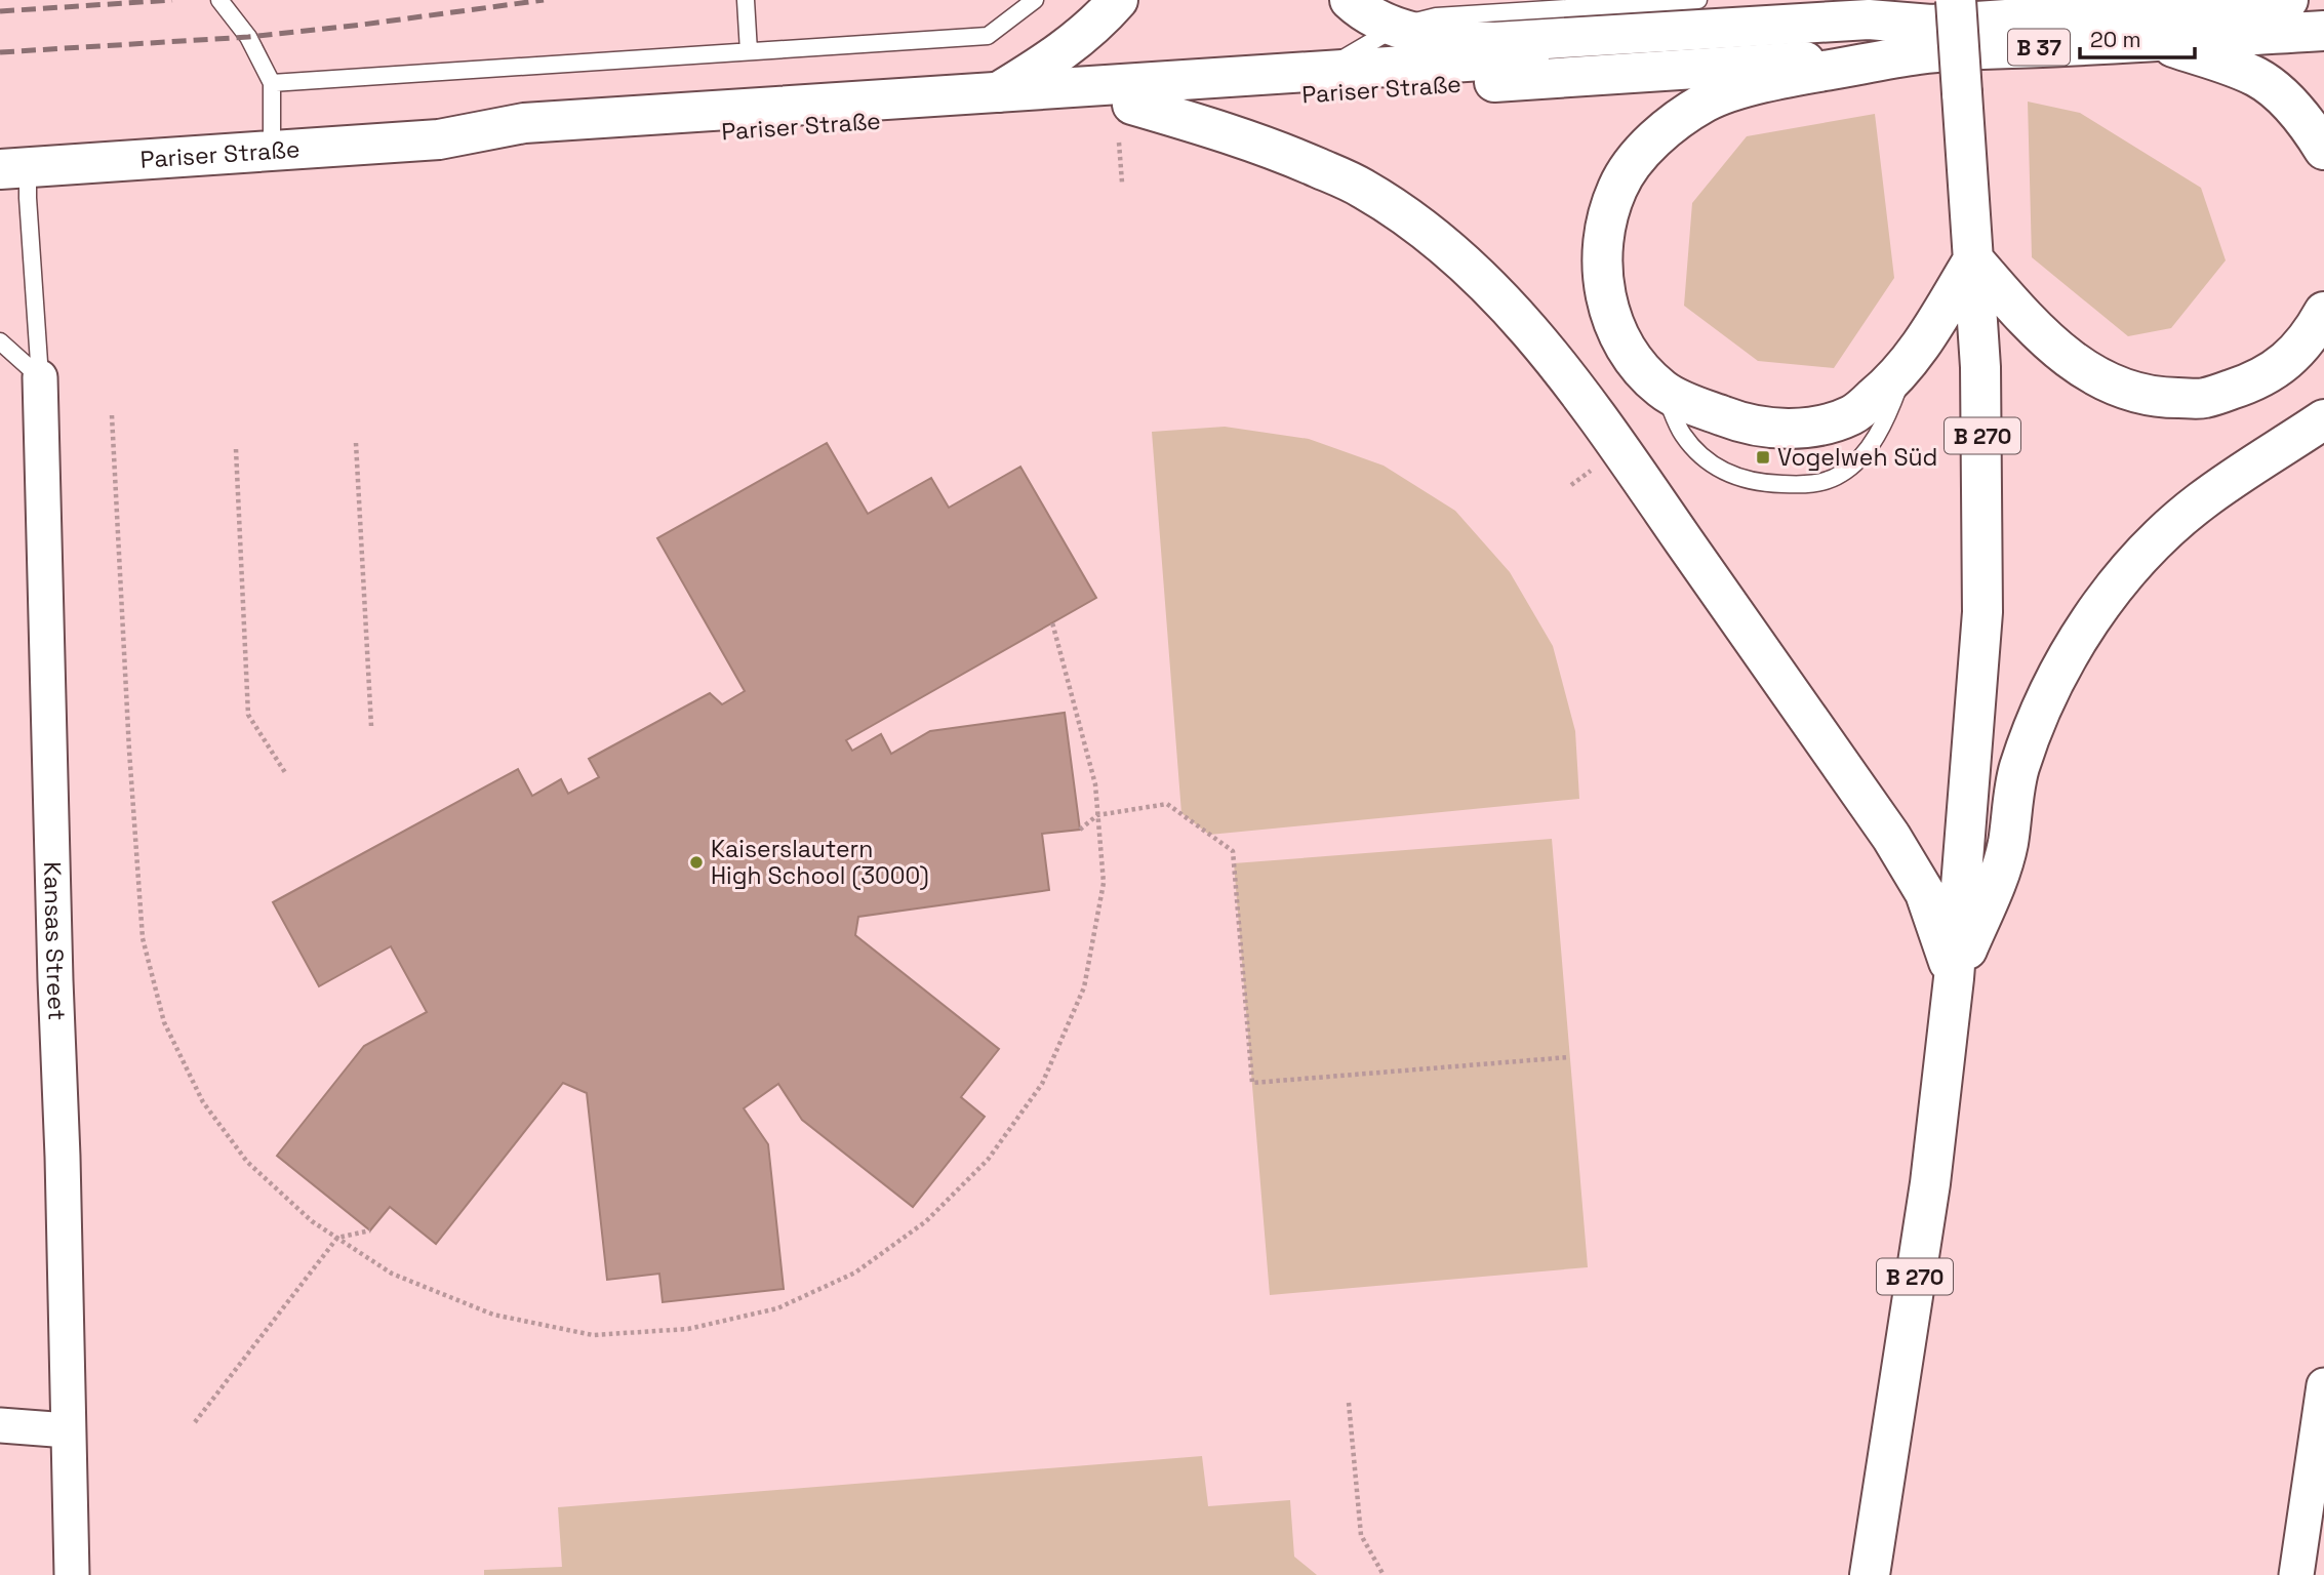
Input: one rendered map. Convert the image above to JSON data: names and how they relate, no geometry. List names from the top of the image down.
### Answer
{
  "streets": {
    "main road": ["B 37", "Pariser Straße", "B 270"],
    "street": ["Kansas Street"]
  },
  "crossings": [
    ["Pariser Straße", "B 270"],
    ["Pariser Straße", "Kansas Street"]
  ],
  "places": {
    "transit": ["Vogelweh Süd"],
    "other": ["Kaiserslautern High School (3000)"]
  },
  "scale_bar": "20 m"
}
